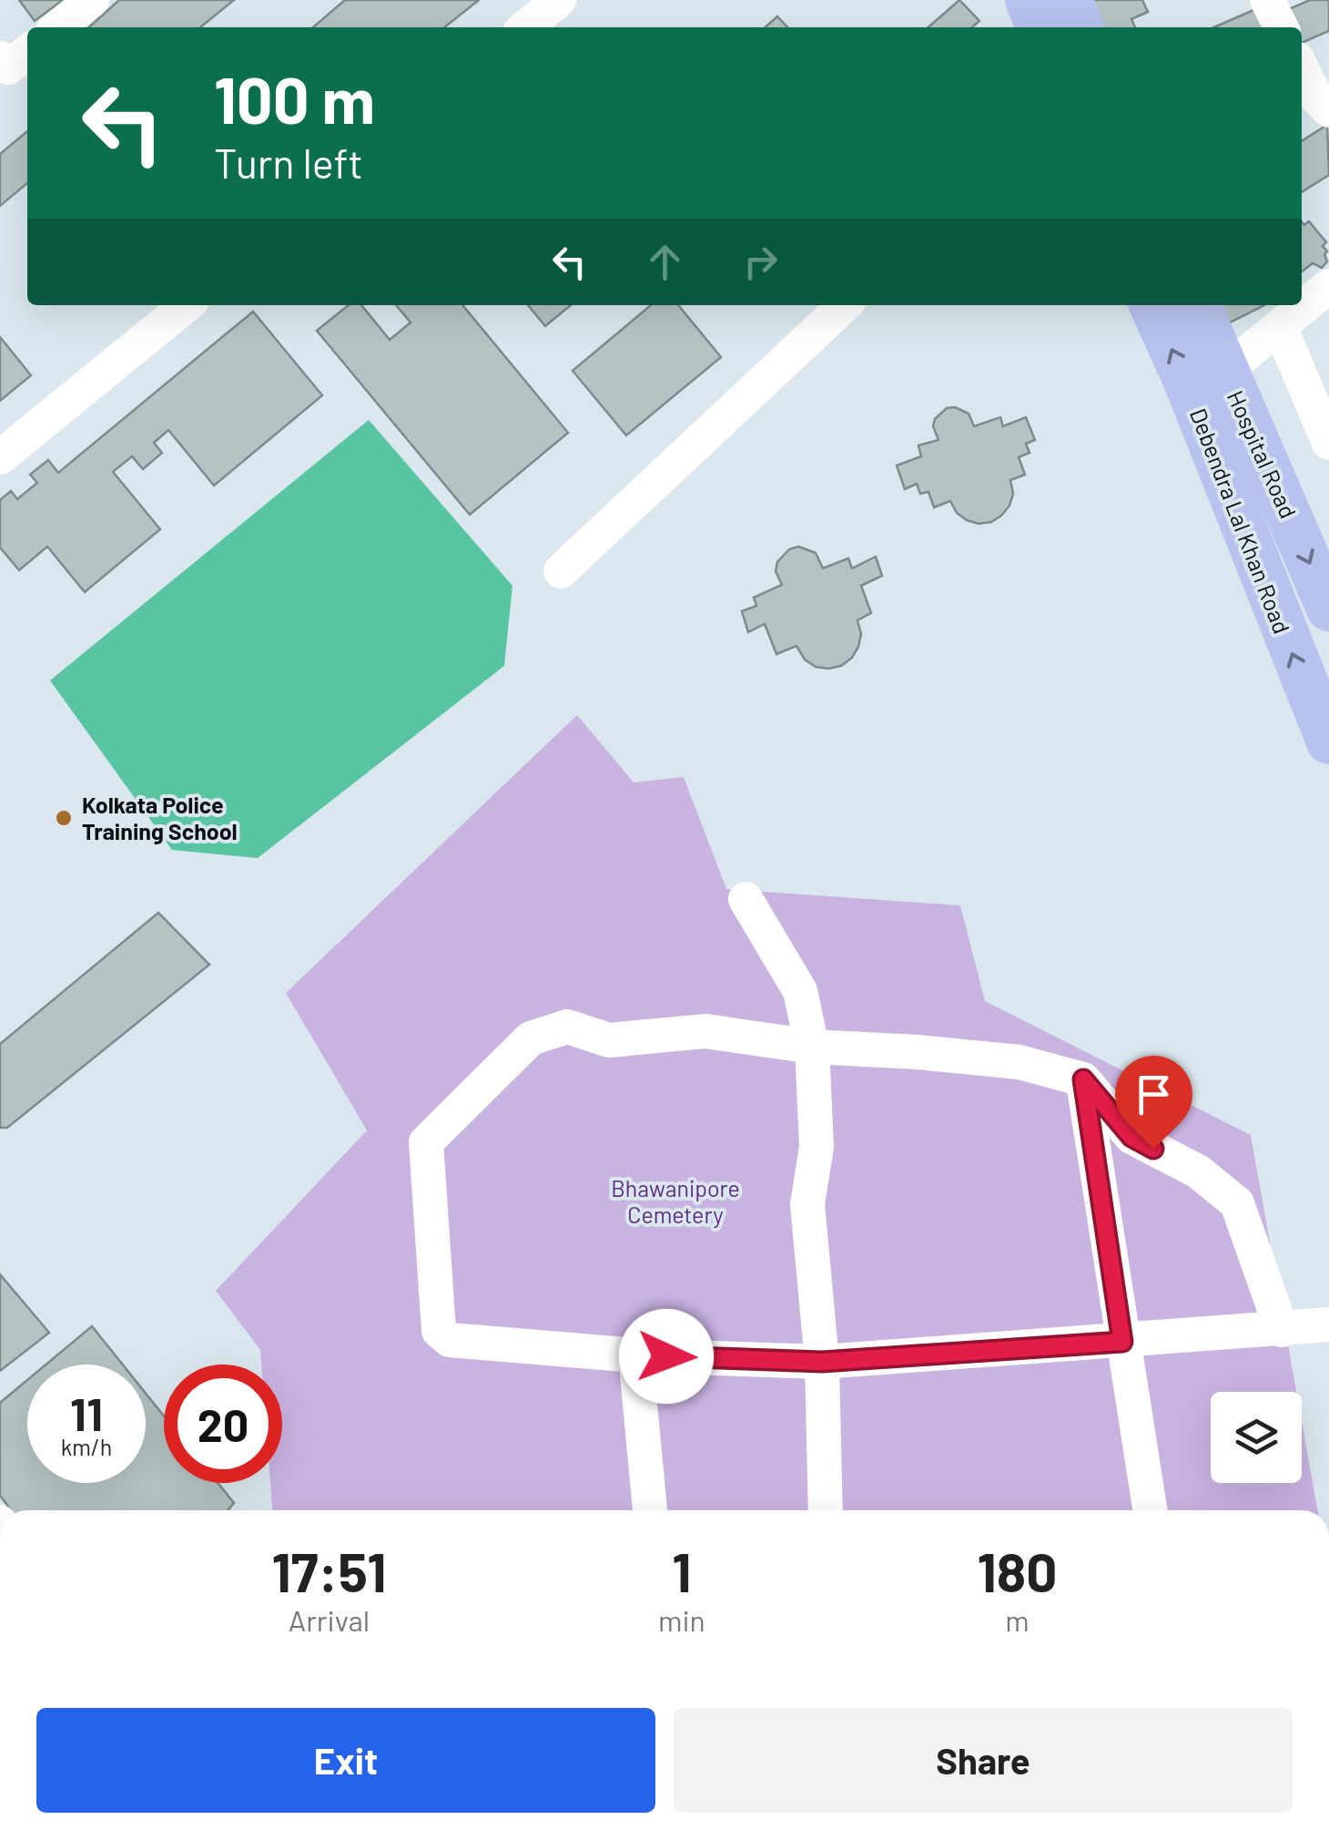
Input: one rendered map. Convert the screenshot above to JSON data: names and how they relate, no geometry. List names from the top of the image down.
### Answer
{
  "streets": {
    "main road": ["Hospital Road", "Debendra Lal Khan Road"]
  },
  "one_way": ["Hospital Road", "Debendra Lal Khan Road"],
  "parks": ["Bhawanipore Cemetery"],
  "places": ["Kolkata Police Training School"],
  "page": {
    "turn": ["100 m", "Turn left"],
    "speed": "11 km/h",
    "limit": "20",
    "eta": [
      "17:51",
      "Arrival",
      "1",
      "min",
      "180",
      "m"
    ],
    "buttons": ["Exit", "Share"]
  }
}
